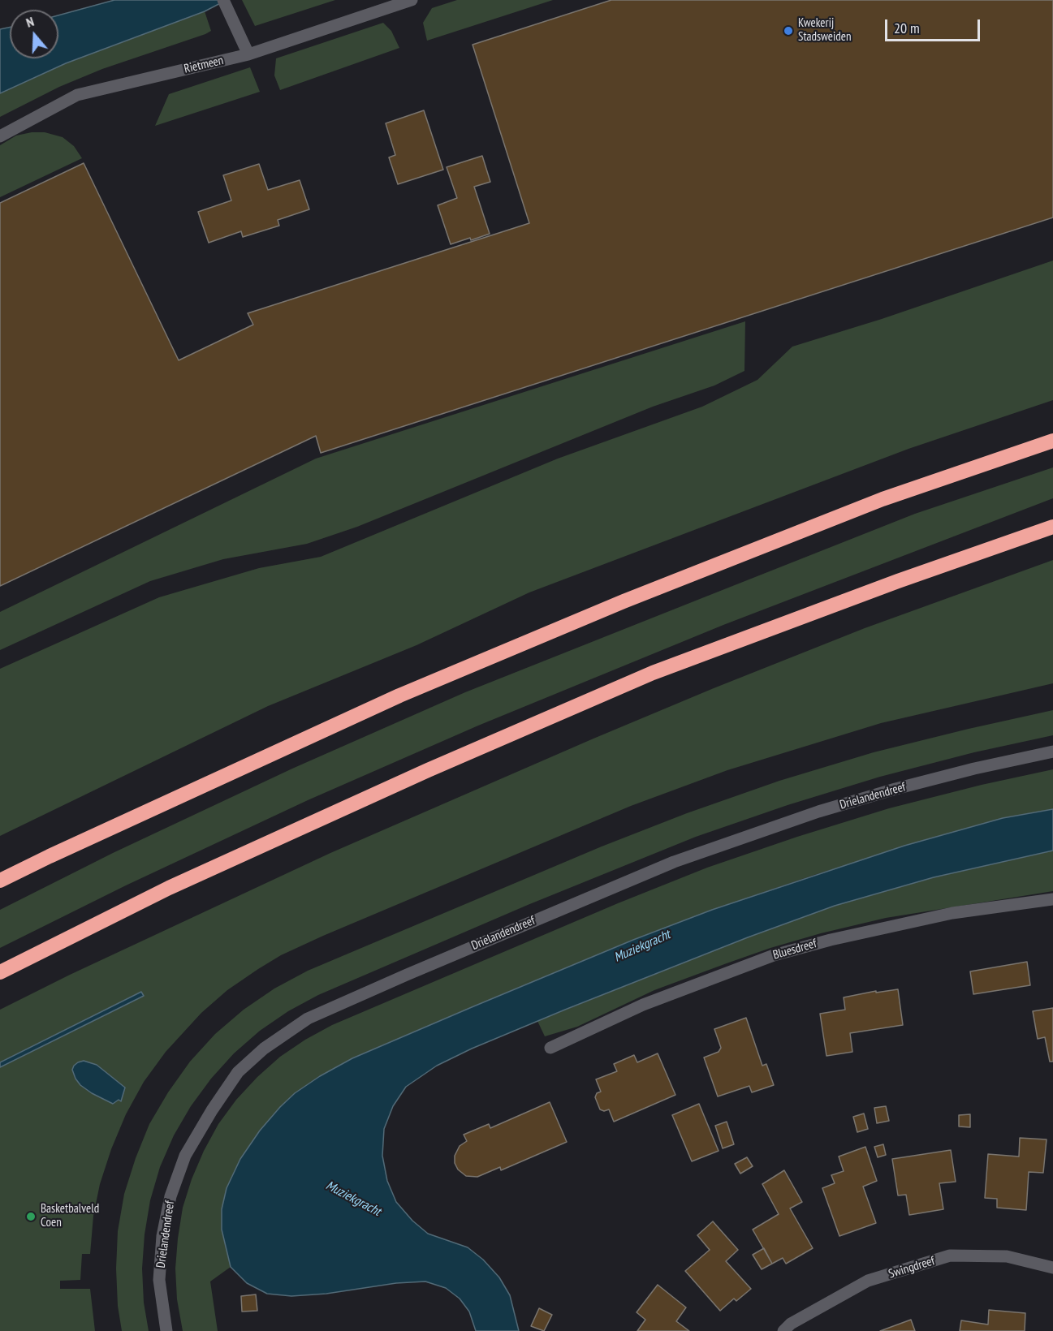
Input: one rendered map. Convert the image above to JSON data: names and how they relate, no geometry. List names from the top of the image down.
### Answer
{
  "streets": {
    "street": [
      "Rietmeen",
      "Drielandendreef",
      "Bluesdreef",
      "Swingdreef"
    ]
  },
  "water": ["Muziekgracht"],
  "places": ["Kwekerij Stadsweiden", "Basketbalveld Coen"],
  "scale_bar": "20 m",
  "north": "top"
}
